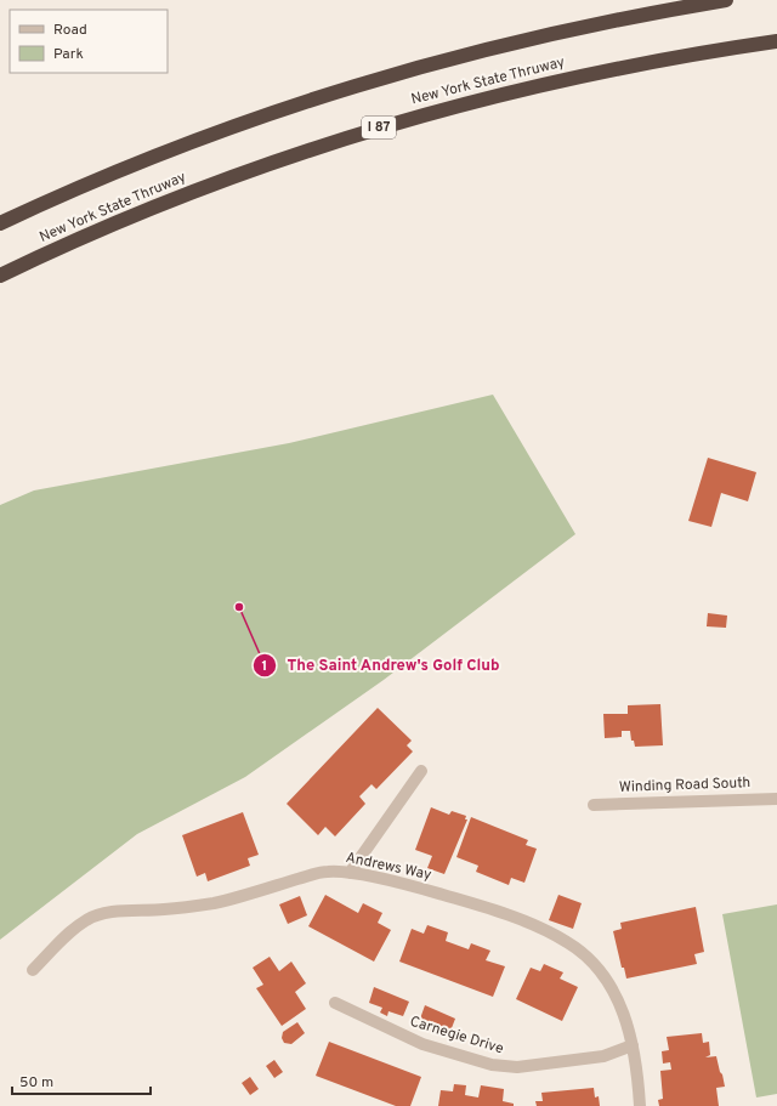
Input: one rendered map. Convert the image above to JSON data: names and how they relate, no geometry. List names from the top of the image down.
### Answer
{
  "streets": {
    "highway": ["New York State Thruway", "I 87"],
    "street": ["Winding Road South", "Andrews Way", "Carnegie Drive"]
  },
  "crossings": [
    ["Andrews Way", "Carnegie Drive"]
  ],
  "places": ["The Saint Andrew's Golf Club"],
  "legend": ["Road", "Park"],
  "scale_bar": "50 m"
}
